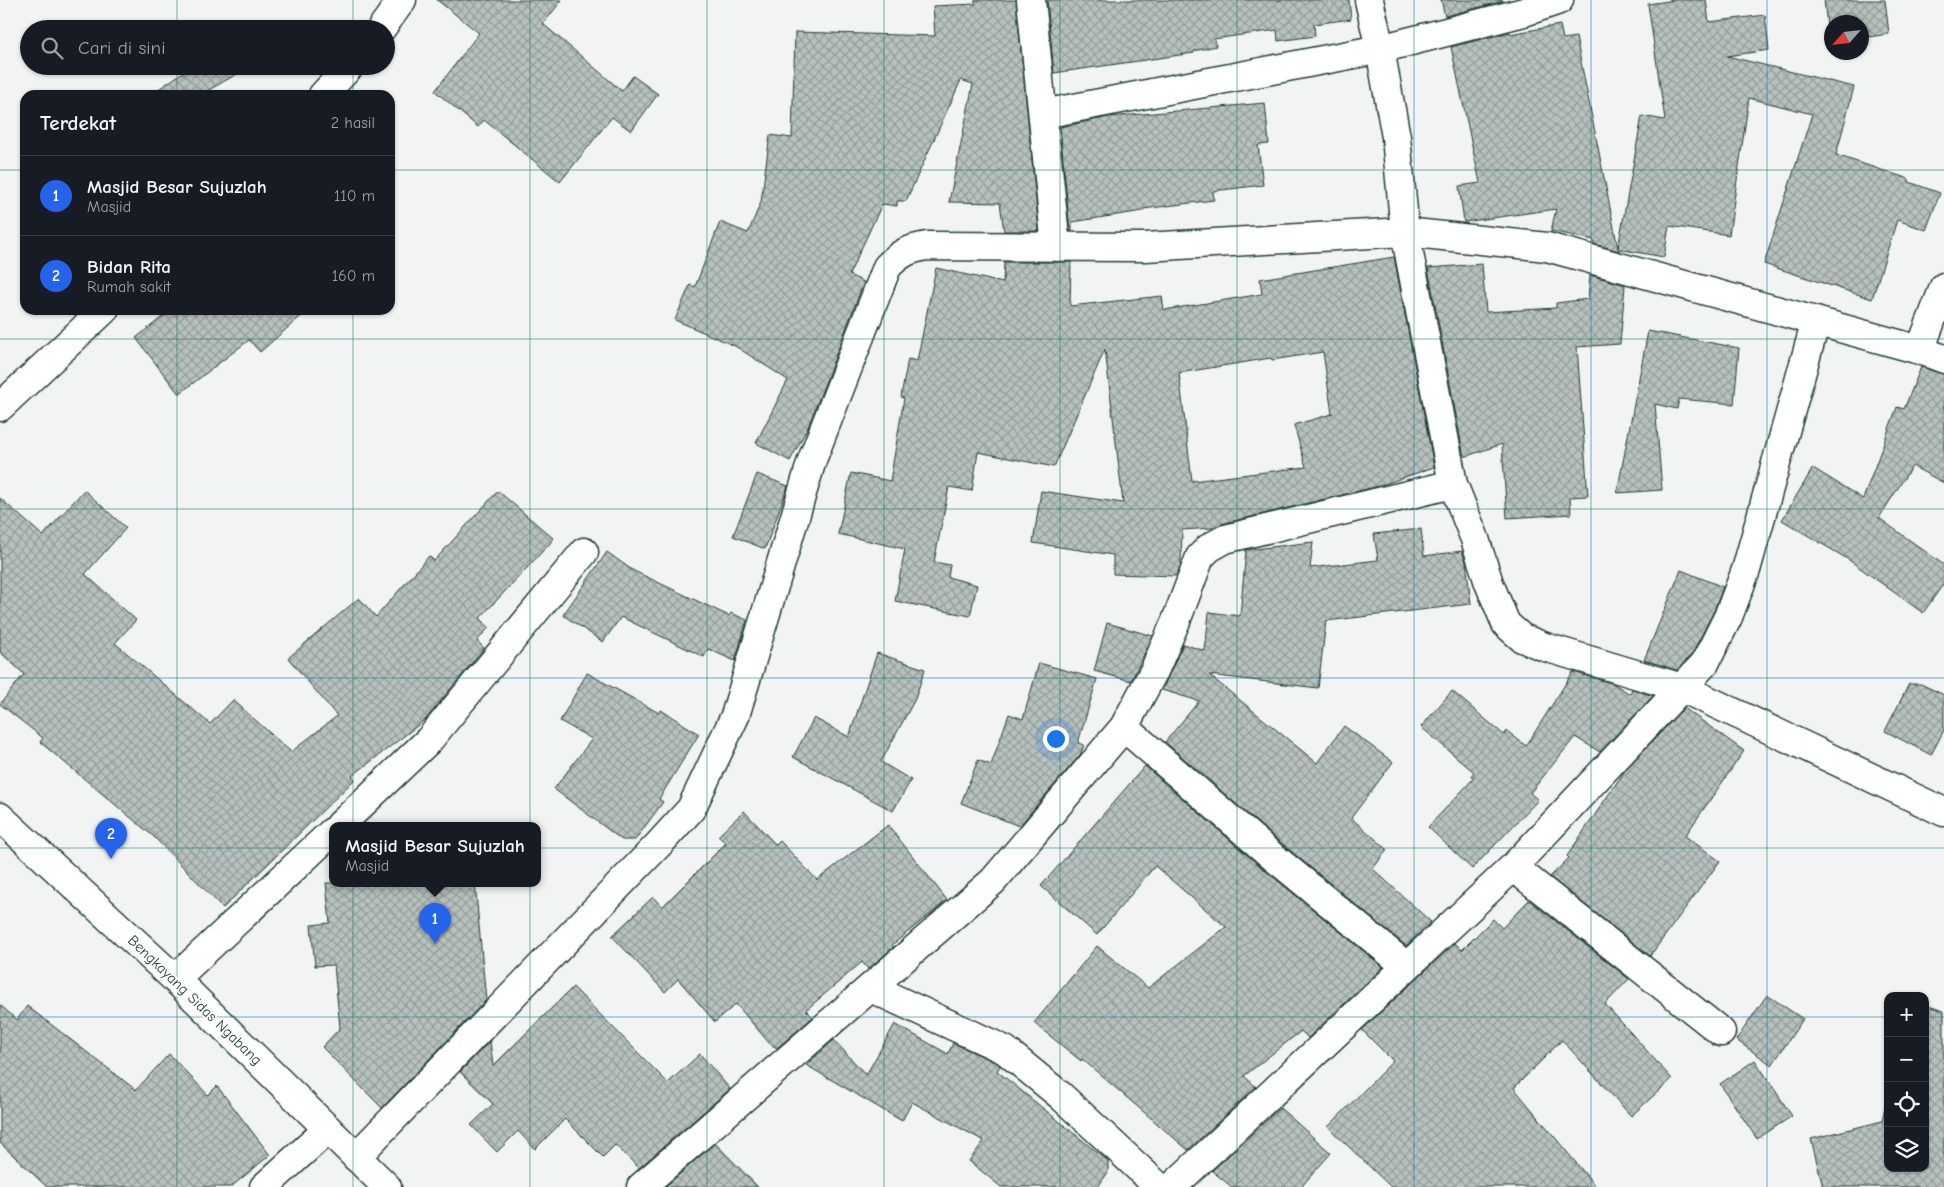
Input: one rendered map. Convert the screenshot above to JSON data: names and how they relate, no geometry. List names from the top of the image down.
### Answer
{
  "streets": {
    "main road": ["Bengkayang Sidas Ngabang"]
  },
  "north": "bottom left",
  "page": {
    "search": "Cari di sini",
    "heading": ["Terdekat", "2 hasil"],
    "list": [
      {
        "mark": "1",
        "name": "Masjid Besar Sujuzlah",
        "note": "Masjid",
        "value": "110 m"
      },
      {
        "mark": "2",
        "name": "Bidan Rita",
        "note": "Rumah sakit",
        "value": "160 m"
      }
    ],
    "pins": ["2", "1"],
    "popup": ["Masjid Besar Sujuzlah", "Masjid"],
    "map_buttons": ["+", "−"]
  }
}
